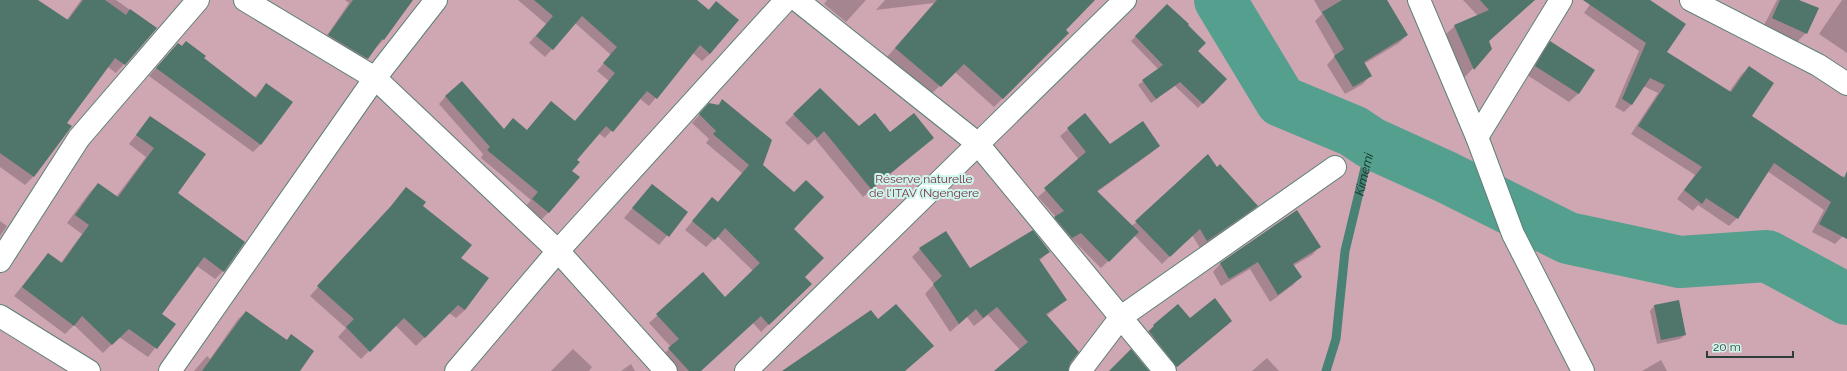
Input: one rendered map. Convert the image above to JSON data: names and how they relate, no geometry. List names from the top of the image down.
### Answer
{
  "water": ["Kimemi"],
  "parks": ["Réserve naturelle de l'ITAV (Ngengere"],
  "scale_bar": "20 m"
}
